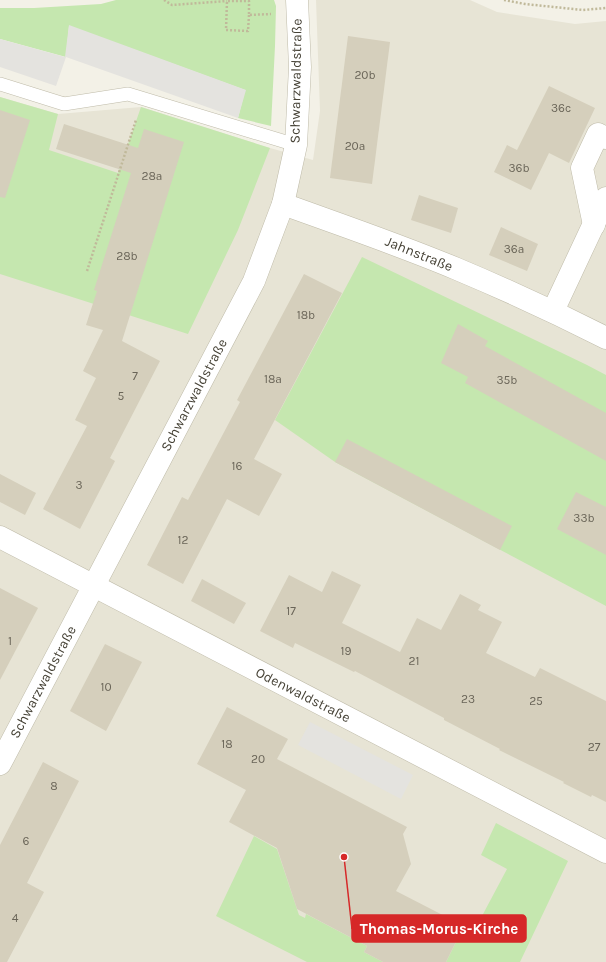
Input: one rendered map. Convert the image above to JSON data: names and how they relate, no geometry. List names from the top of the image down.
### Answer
{
  "streets": {
    "street": ["Schwarzwaldstraße", "Jahnstraße", "Odenwaldstraße"]
  },
  "crossings": [
    ["Schwarzwaldstraße", "Jahnstraße"],
    ["Schwarzwaldstraße", "Odenwaldstraße"]
  ],
  "places": ["Thomas-Morus-Kirche"],
  "house_numbers": [
    "20b",
    "36c",
    "20a",
    "36b",
    "28a",
    "36a",
    "28b",
    "18b",
    "7",
    "18a",
    "35b",
    "5",
    "16",
    "3",
    "33b",
    "12",
    "17",
    "1",
    "19",
    "21",
    "10",
    "23",
    "25",
    "18",
    "27",
    "20",
    "8",
    "6",
    "4"
  ]
}
